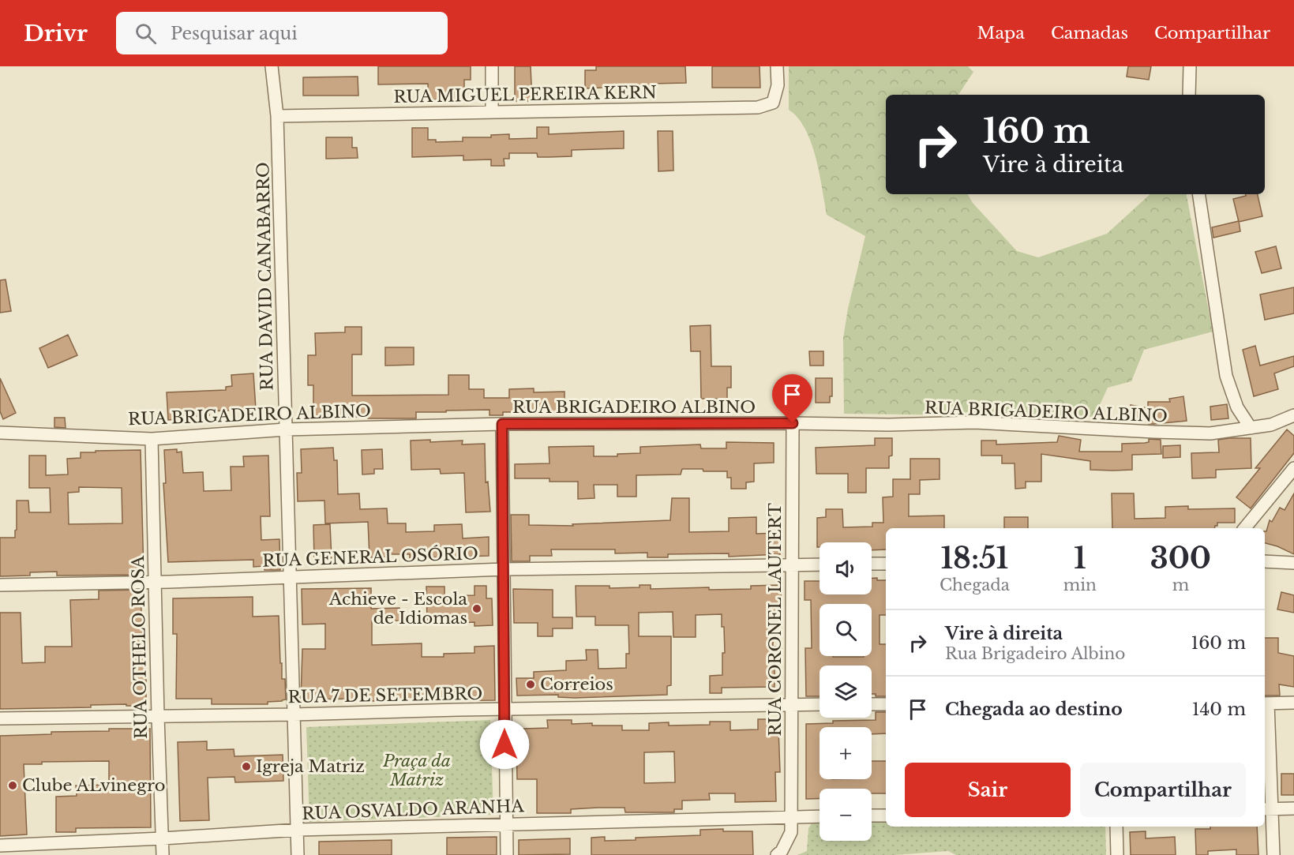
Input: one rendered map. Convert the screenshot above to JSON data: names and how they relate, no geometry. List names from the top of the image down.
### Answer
{
  "streets": {
    "street": [
      "RUA MIGUEL PEREIRA KERN",
      "RUA DAVID CANABARRO",
      "RUA BRIGADEIRO ALBINO",
      "RUA GENERAL OSÓRIO",
      "RUA CORONEL LAUTERT",
      "RUA OTHELO ROSA",
      "RUA 7 DE SETEMBRO",
      "RUA OSVALDO ARANHA"
    ]
  },
  "crossings": [
    ["RUA MIGUEL PEREIRA KERN", "RUA DAVID CANABARRO"],
    ["RUA DAVID CANABARRO", "RUA BRIGADEIRO ALBINO"],
    ["RUA DAVID CANABARRO", "RUA GENERAL OSÓRIO"],
    ["RUA DAVID CANABARRO", "RUA 7 DE SETEMBRO"],
    ["RUA DAVID CANABARRO", "RUA OSVALDO ARANHA"],
    ["RUA BRIGADEIRO ALBINO", "RUA CORONEL LAUTERT"],
    ["RUA BRIGADEIRO ALBINO", "RUA OTHELO ROSA"],
    ["RUA GENERAL OSÓRIO", "RUA CORONEL LAUTERT"],
    ["RUA GENERAL OSÓRIO", "RUA OTHELO ROSA"],
    ["RUA CORONEL LAUTERT", "RUA 7 DE SETEMBRO"],
    ["RUA CORONEL LAUTERT", "RUA OSVALDO ARANHA"],
    ["RUA OTHELO ROSA", "RUA 7 DE SETEMBRO"],
    ["RUA OTHELO ROSA", "RUA OSVALDO ARANHA"]
  ],
  "parks": ["Praça da Matriz"],
  "places": [
    "Achieve - Escola de Idiomas",
    "Correios",
    "Igreja Matriz",
    "Clube ALvinegro"
  ],
  "page": {
    "header": "Drivr",
    "search": "Pesquisar aqui",
    "nav": ["Mapa", "Camadas", "Compartilhar"],
    "turn": ["160 m", "Vire à direita"],
    "eta": [
      "18:51",
      "Chegada",
      "1",
      "min",
      "300",
      "m"
    ],
    "map_buttons": ["+", "−"],
    "list": [
      {
        "name": "Vire à direita",
        "note": "Rua Brigadeiro Albino",
        "value": "160 m"
      },
      {
        "name": "Chegada ao destino",
        "value": "140 m"
      }
    ],
    "buttons": ["Sair", "Compartilhar"]
  }
}
